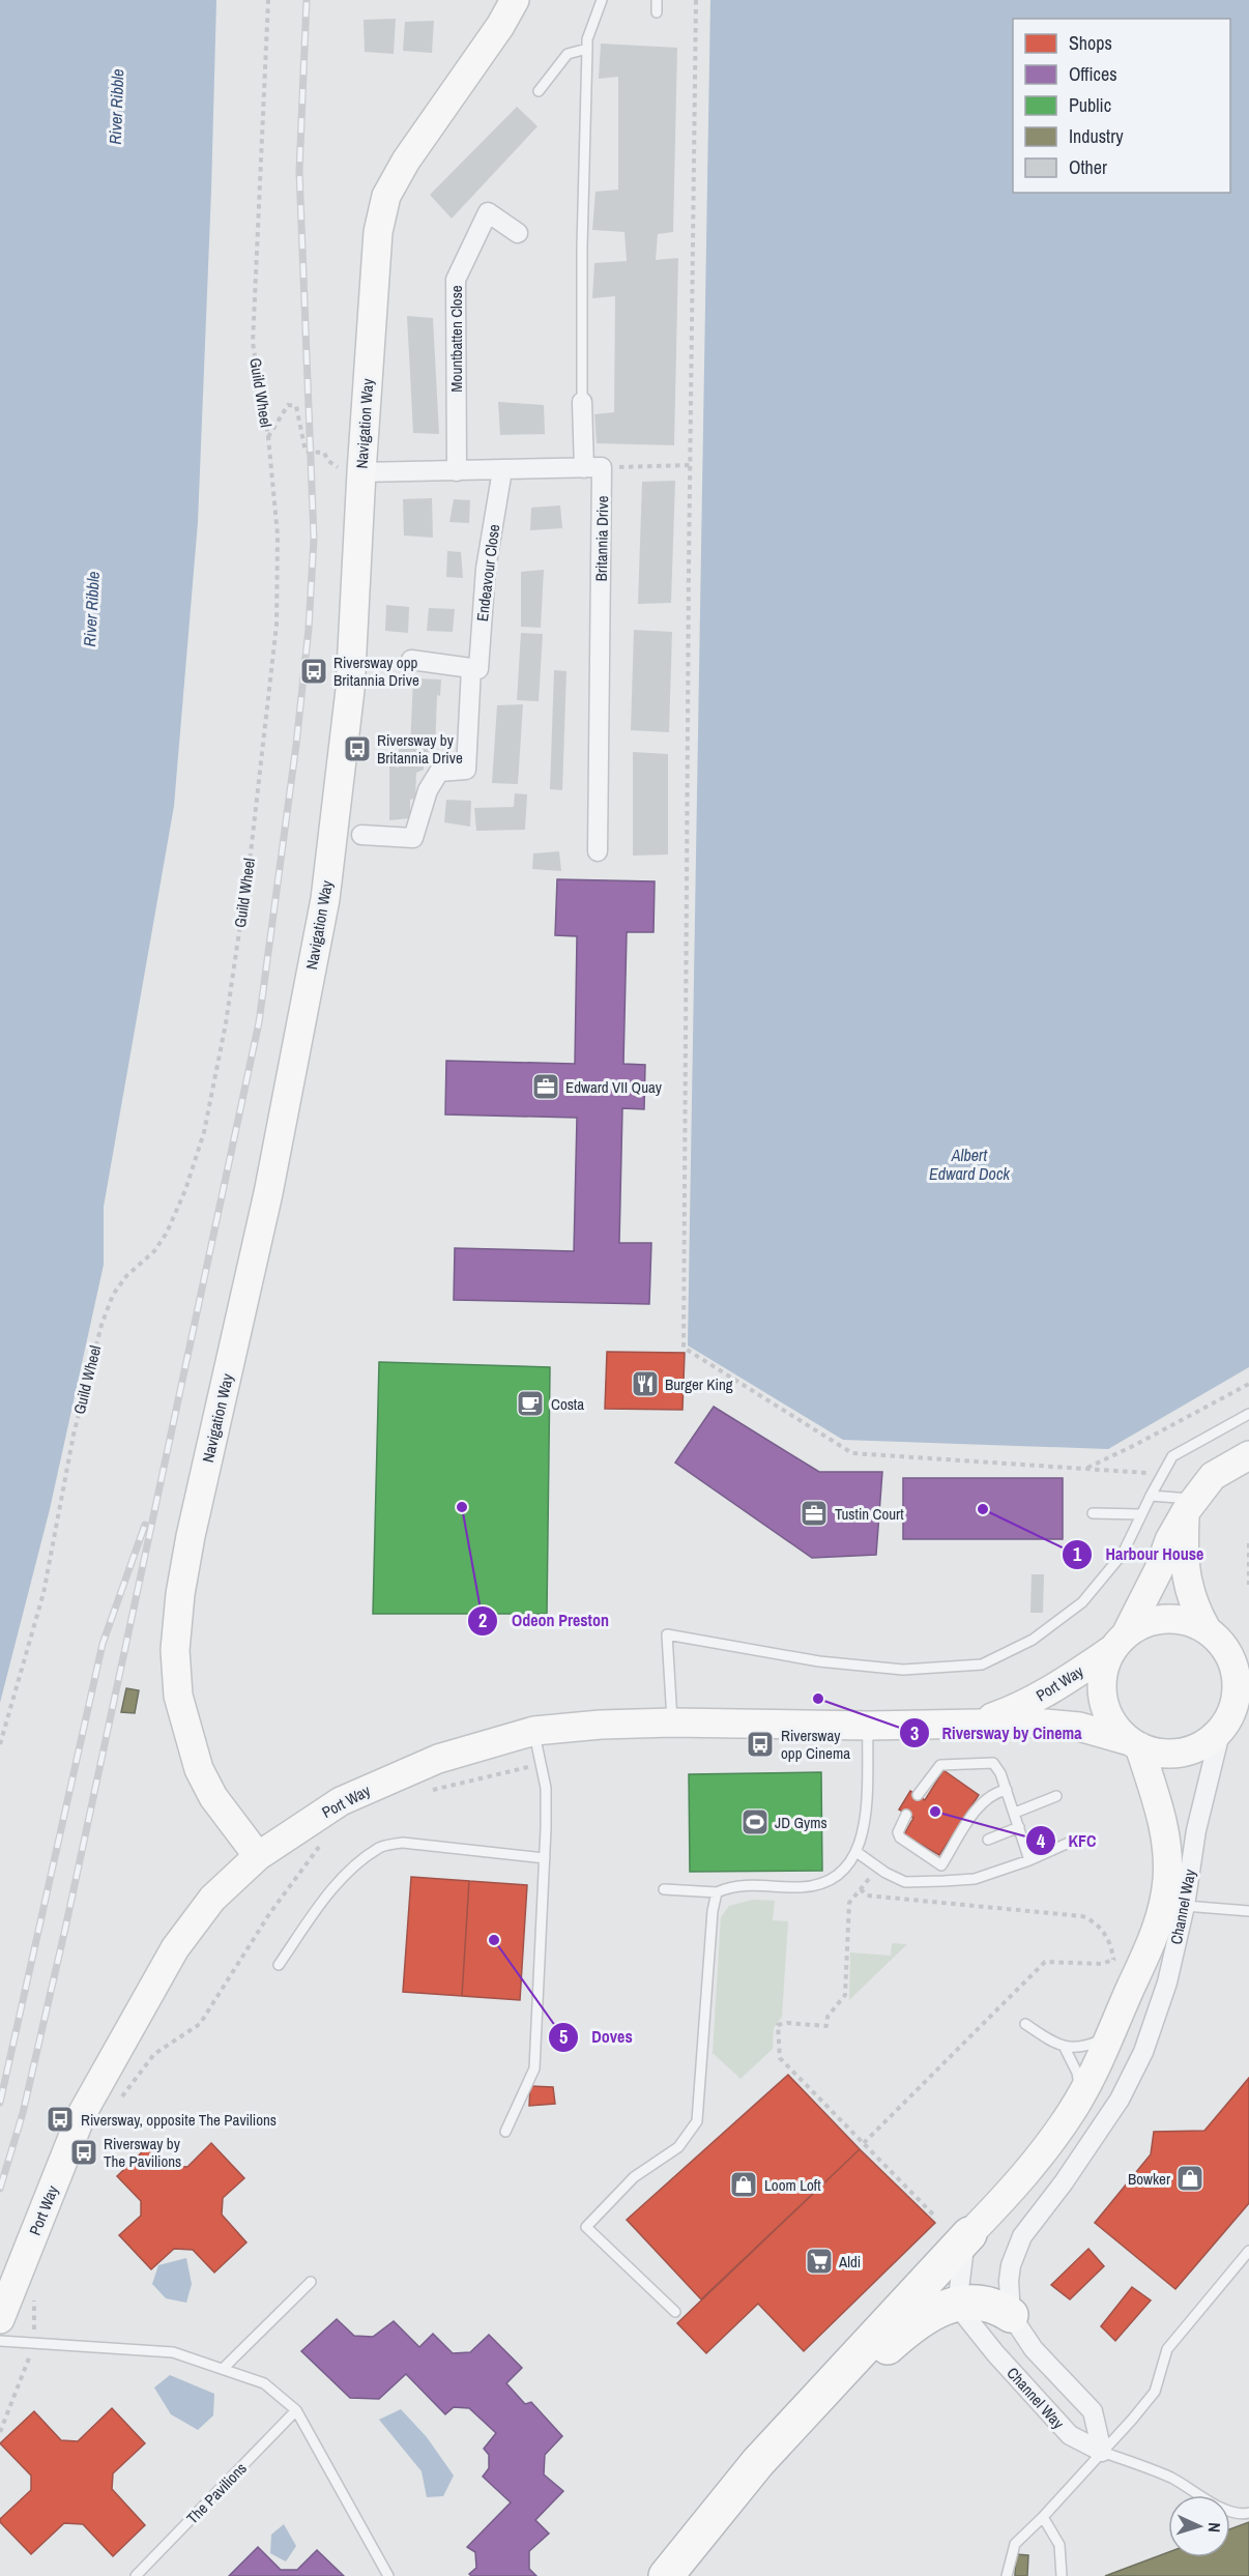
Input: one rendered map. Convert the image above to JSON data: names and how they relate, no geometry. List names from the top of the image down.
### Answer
{
  "streets": {
    "street": [
      "Mountbatten Close",
      "Navigation Way",
      "Britannia Drive",
      "Endeavour Close",
      "Port Way",
      "Channel Way"
    ],
    "lane": ["The Pavilions"],
    "path": ["Guild Wheel"]
  },
  "crossings": [
    ["Navigation Way", "Port Way"],
    ["Port Way", "Channel Way"]
  ],
  "water": ["River Ribble", "Albert Edward Dock"],
  "places": {
    "bus stop": [
      "Riversway opp Britannia Drive",
      "Riversway by Britannia Drive",
      "Riversway opp Cinema",
      "Riversway, opposite The Pavilions",
      "Riversway by The Pavilions"
    ],
    "office": ["Edward VII Quay", "Tustin Court"],
    "restaurant": ["Burger King"],
    "cafe": ["Costa"],
    "other": [
      "Odeon Preston",
      "Harbour House",
      "Riversway by Cinema",
      "KFC",
      "Doves"
    ],
    "sports": ["JD Gyms"],
    "shop": ["Bowker", "Loom Loft"],
    "supermarket": ["Aldi"]
  },
  "legend": [
    "Shops",
    "Offices",
    "Public",
    "Industry",
    "Other"
  ],
  "north": "right"
}
